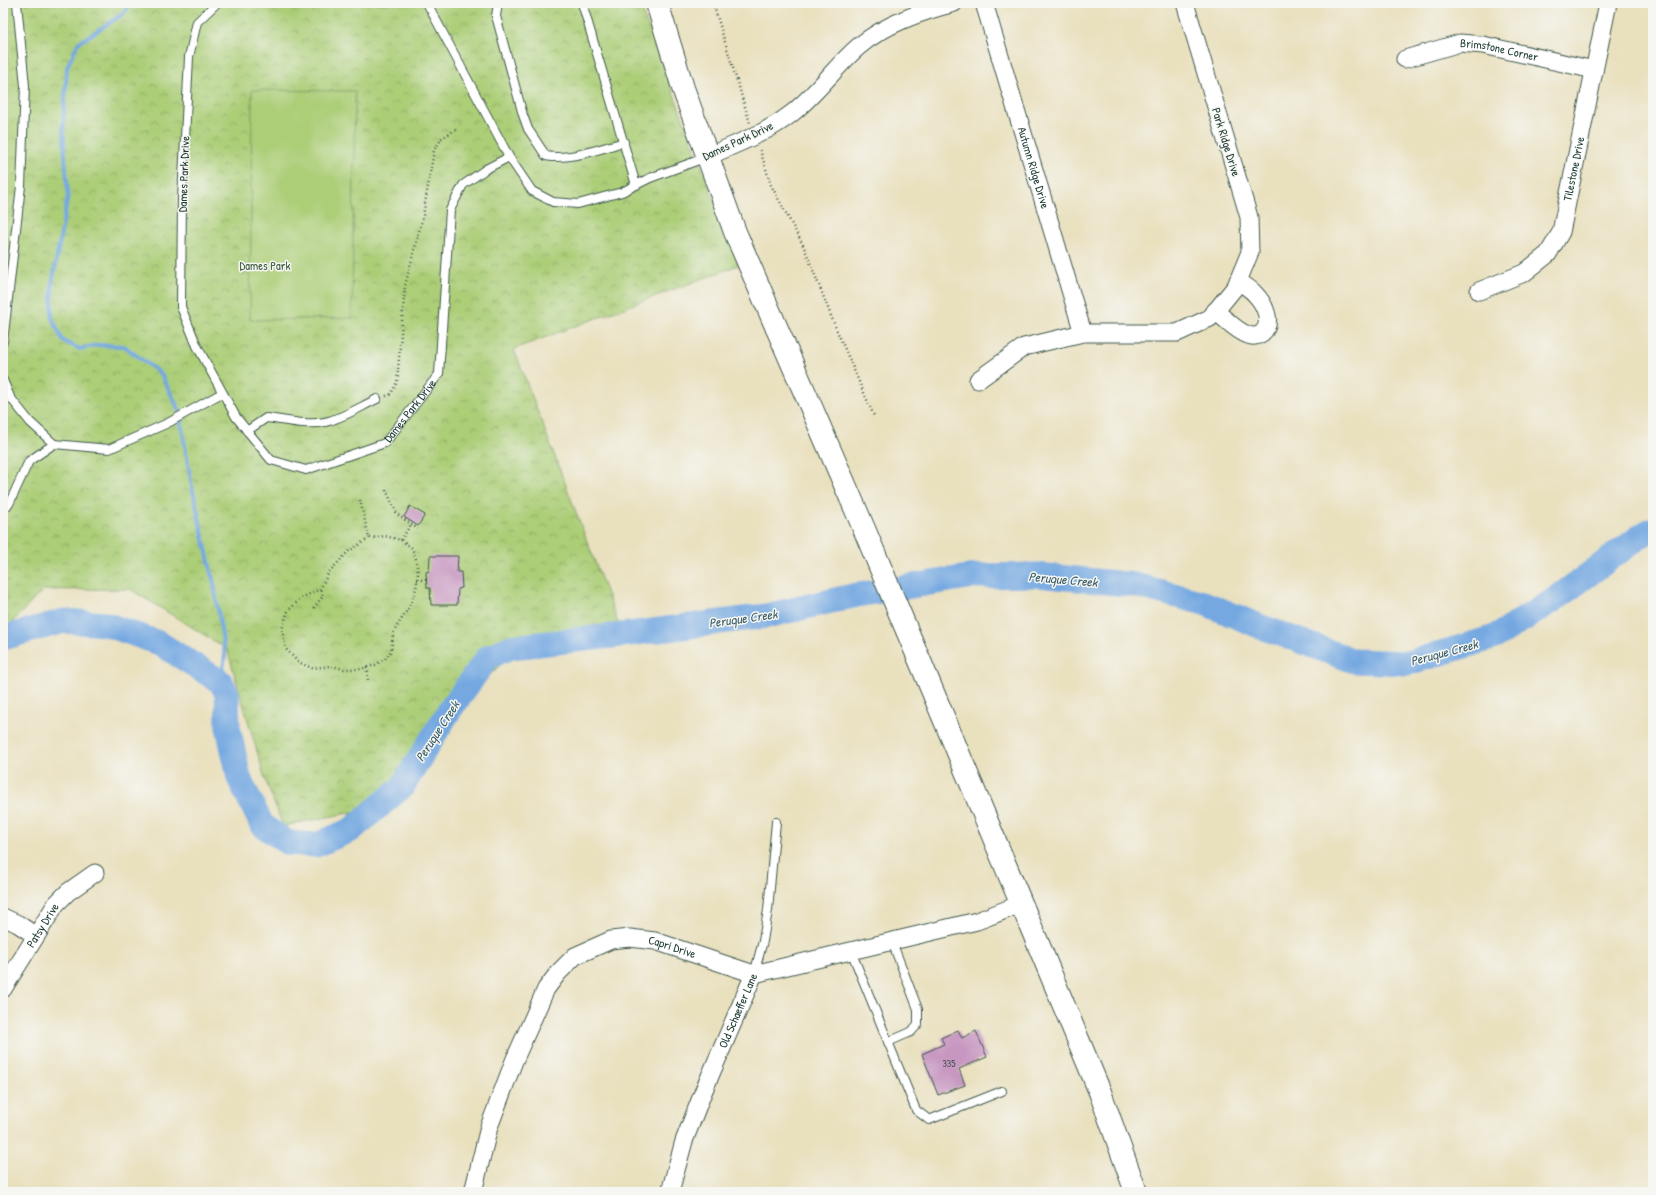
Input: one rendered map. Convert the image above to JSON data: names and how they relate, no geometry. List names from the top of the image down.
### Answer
{
  "streets": {
    "street": [
      "Brimstone Corner",
      "Dames Park Drive",
      "Park Ridge Drive",
      "Autumn Ridge Drive",
      "Tilestone Drive",
      "Patsy Drive",
      "Capri Drive",
      "Old Schaeffer Lane"
    ]
  },
  "crossings": [
    ["Brimstone Corner", "Tilestone Drive"],
    ["Park Ridge Drive", "Autumn Ridge Drive"],
    ["Capri Drive", "Old Schaeffer Lane"]
  ],
  "water": ["Peruque Creek"],
  "parks": ["Dames Park"],
  "house_numbers": ["335"]
}
